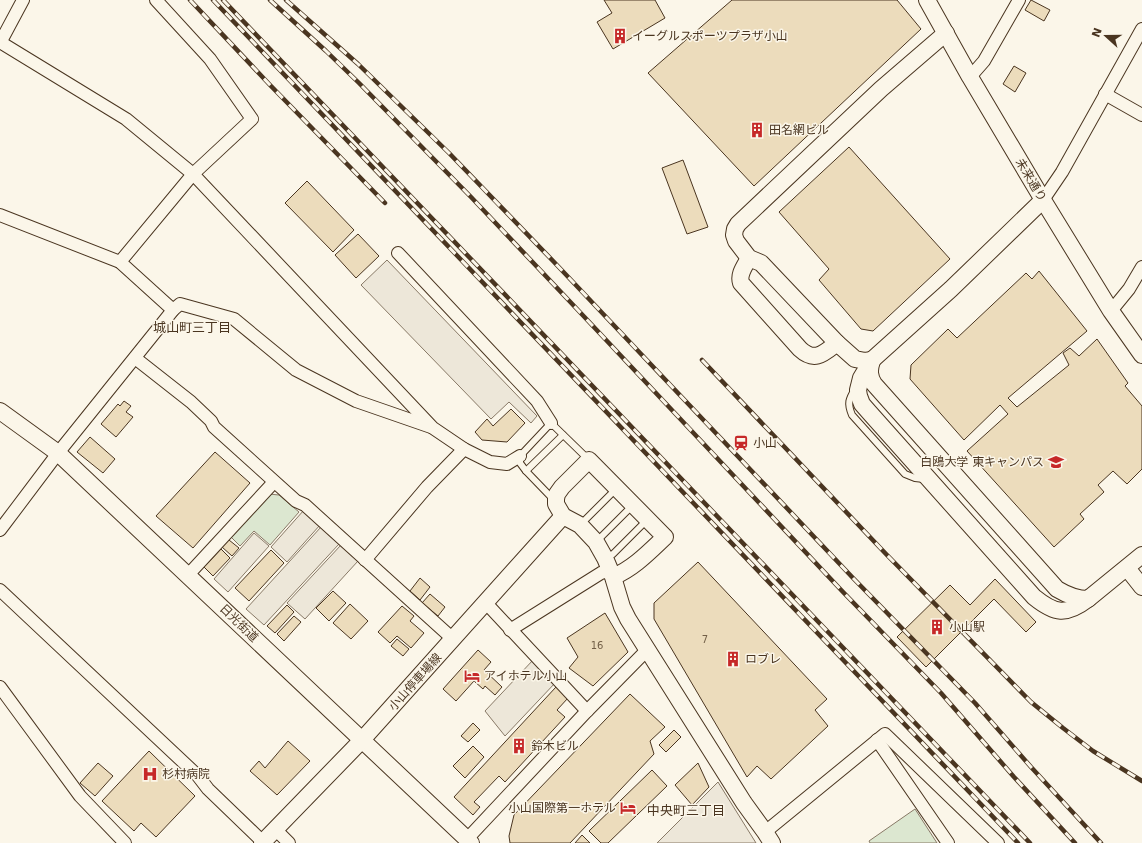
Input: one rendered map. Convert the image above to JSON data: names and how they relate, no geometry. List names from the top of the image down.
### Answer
{
  "streets": {
    "street": ["未来通り", "日光街道", "小山停車場線"]
  },
  "crossings": [
    ["日光街道", "小山停車場線"]
  ],
  "districts": ["城山町三丁目", "中央町三丁目"],
  "places": {
    "building": [
      "イーグルスポーツプラザ小山",
      "田名網ビル",
      "小山駅",
      "ロブレ",
      "鈴木ビル"
    ],
    "station": ["小山"],
    "school or university": ["白鴎大学 東キャンパス"],
    "hotel": ["アイホテル小山", "小山国際第一ホテル"],
    "hospital": ["杉村病院"]
  },
  "house_numbers": ["7", "16"],
  "north": "left"
}
